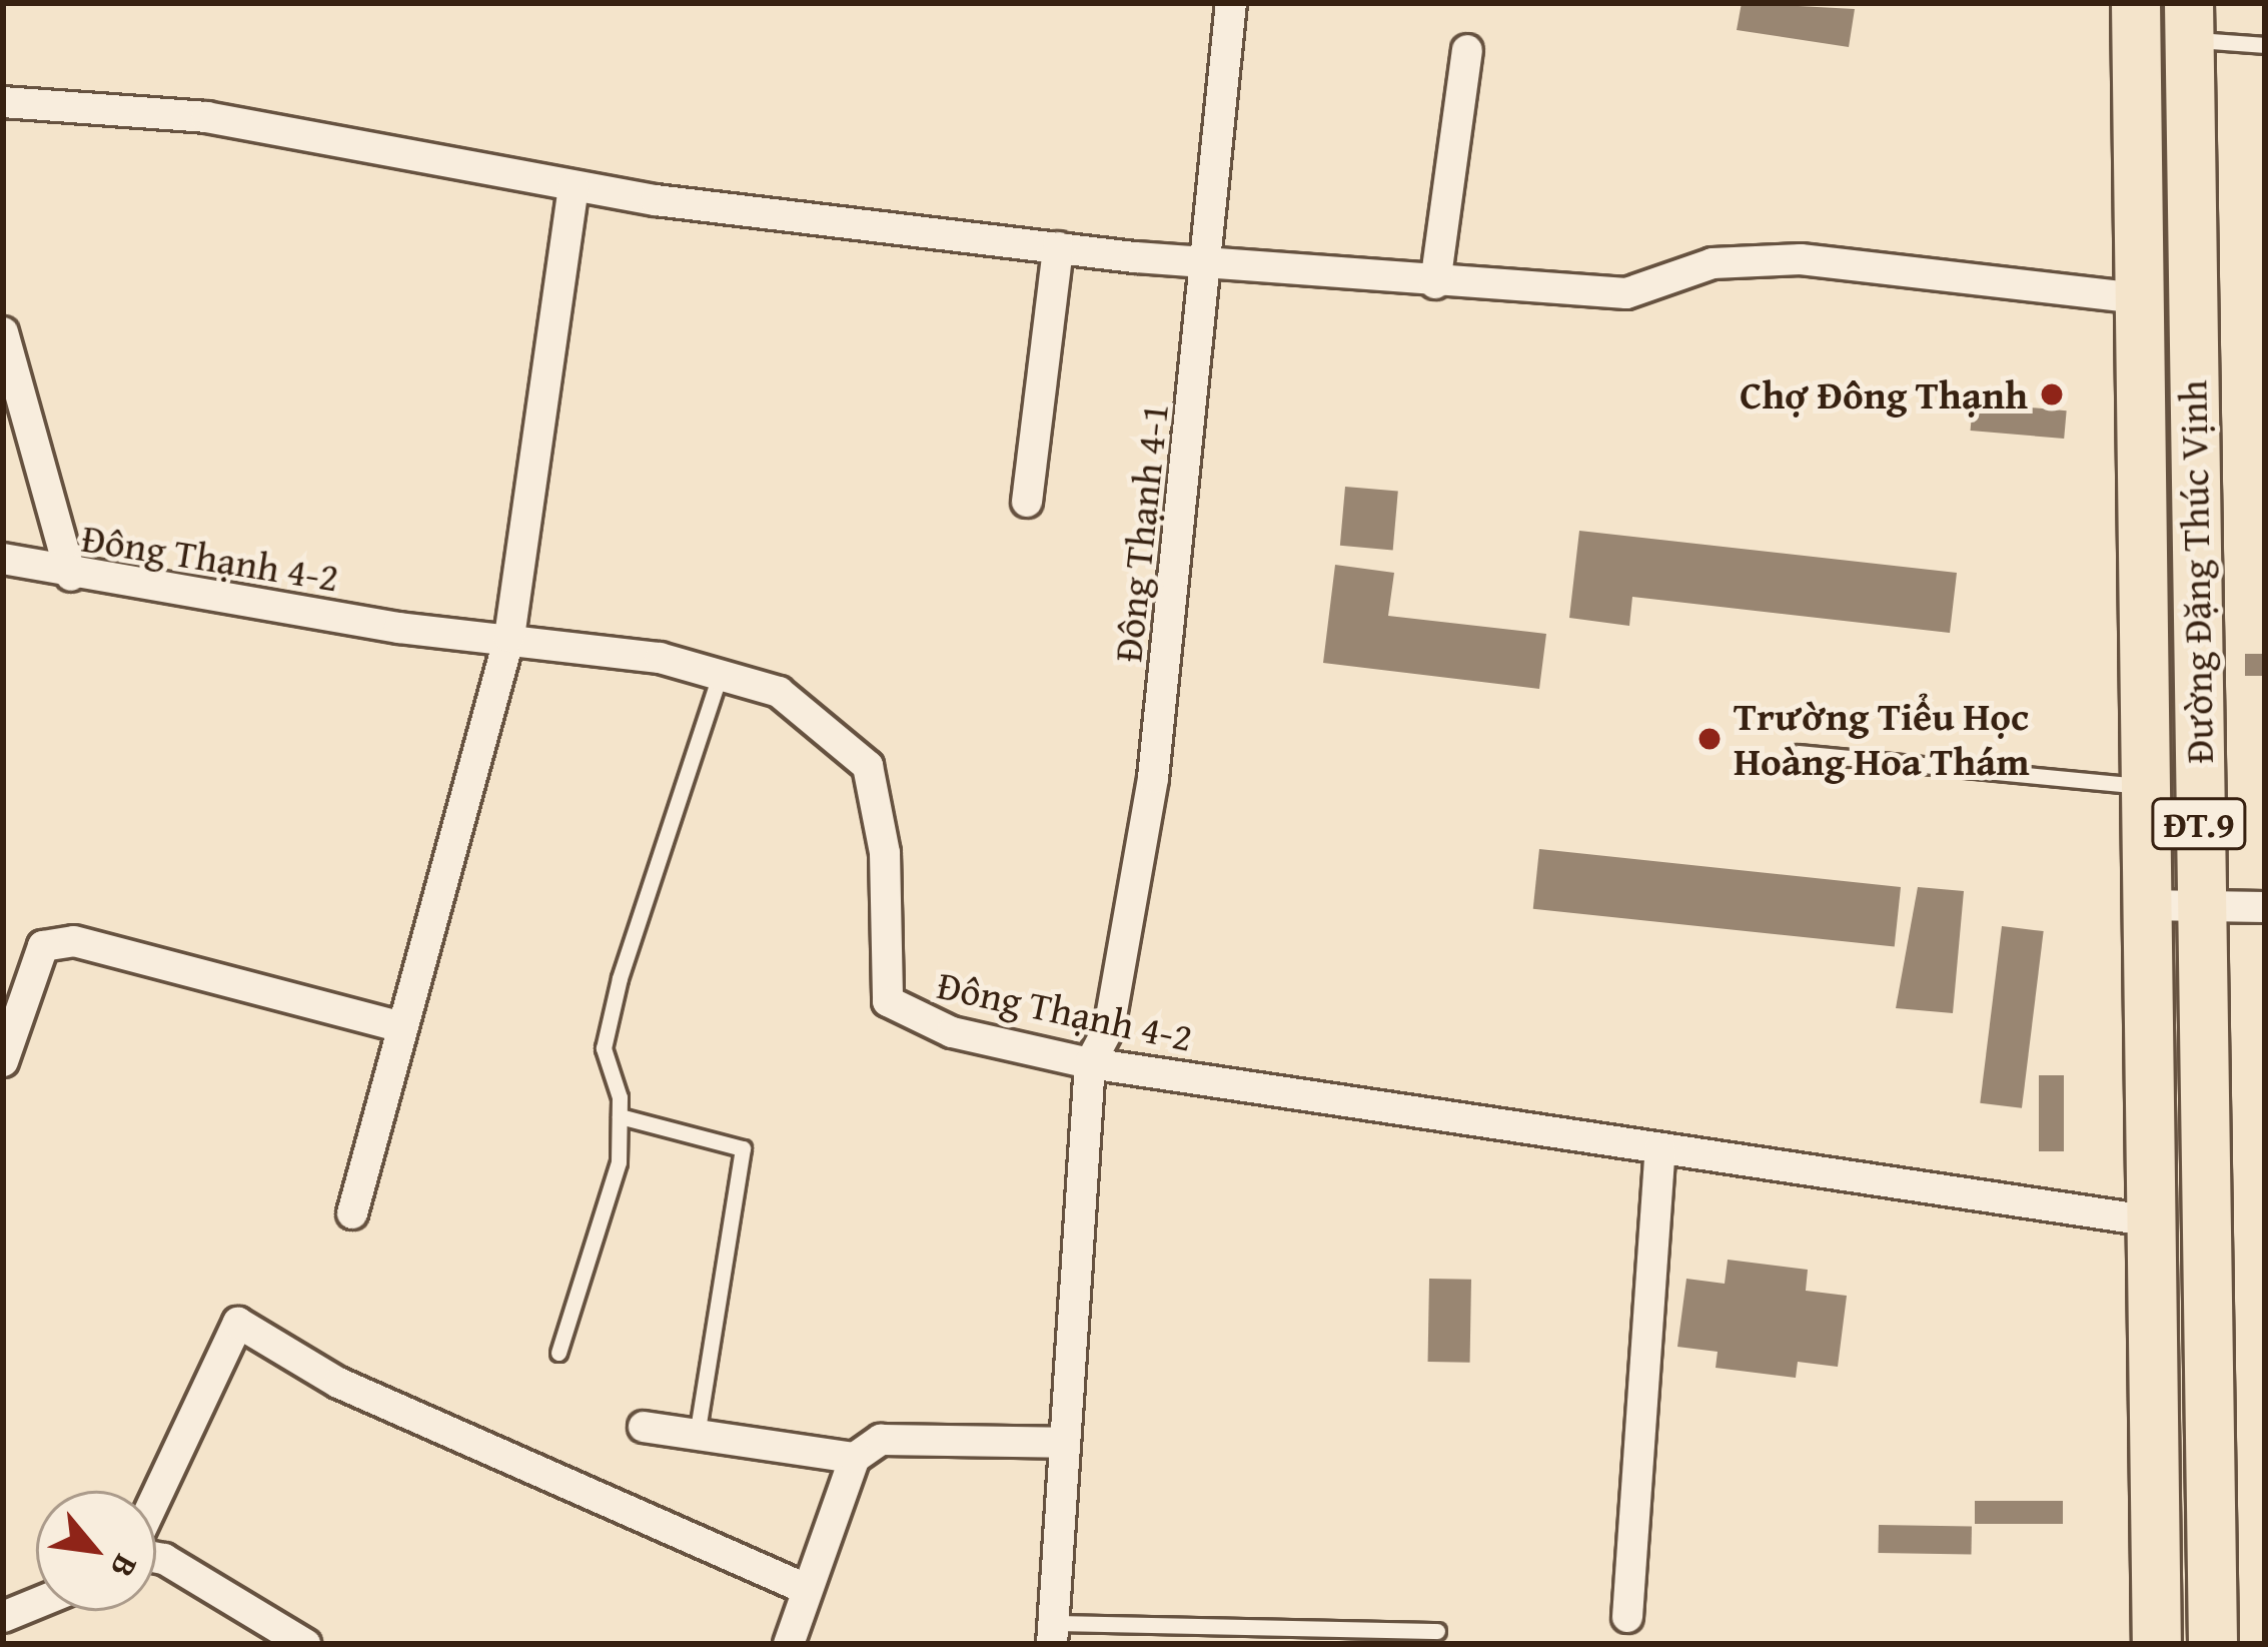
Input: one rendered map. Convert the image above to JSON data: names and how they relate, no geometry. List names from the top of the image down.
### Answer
{
  "streets": {
    "main road": ["Đường Đặng Thúc Vịnh", "ĐT.9"],
    "street": ["Đông Thạnh 4-1", "Đông Thạnh 4-2"]
  },
  "crossings": [
    ["Đông Thạnh 4-1", "Đông Thạnh 4-2"],
    ["Đông Thạnh 4-2", "Đường Đặng Thúc Vịnh"]
  ],
  "places": ["Chợ Đông Thạnh", "Trường Tiểu Học Hoàng Hoa Thám"],
  "north": "bottom right"
}
